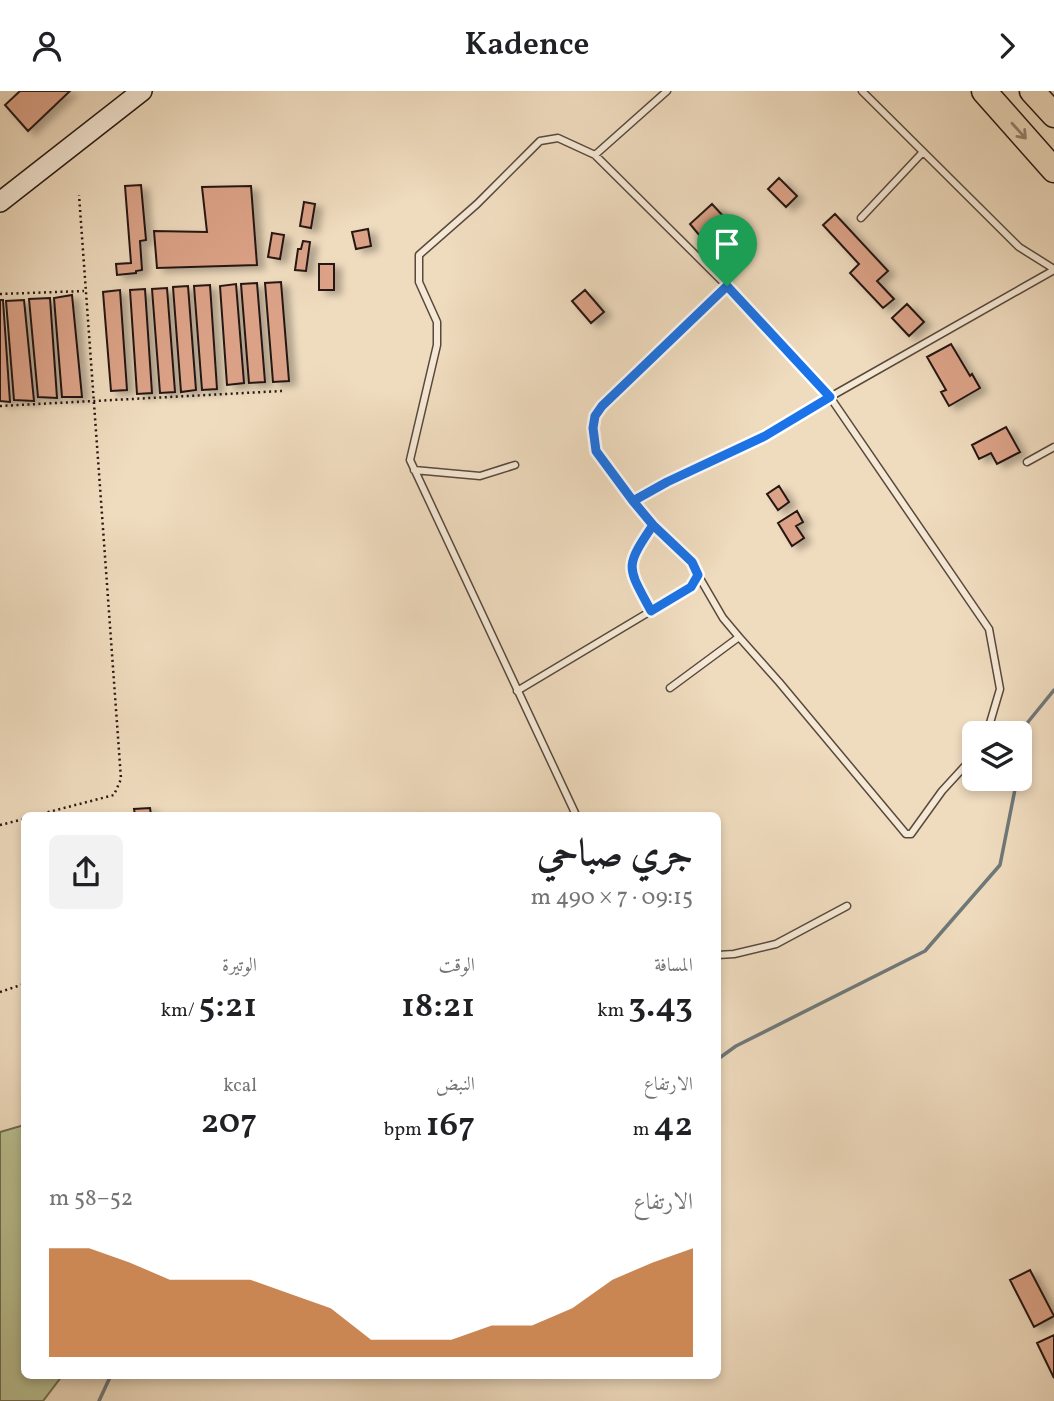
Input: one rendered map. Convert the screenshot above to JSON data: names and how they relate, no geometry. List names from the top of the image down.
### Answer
{
  "page": {
    "header": "Kadence",
    "heading": ["جري صباحي", "09:15 · 7 × 490 m"],
    "stats": [
      ["المسافة", "3.43 km"],
      ["الوقت", "18:21"],
      ["الوتيرة", "5:21 /km"],
      ["الارتفاع", "42 m"],
      ["النبض", "167 bpm"],
      ["kcal", "207"]
    ],
    "chart": ["الارتفاع", "52–58 m"]
  }
}
